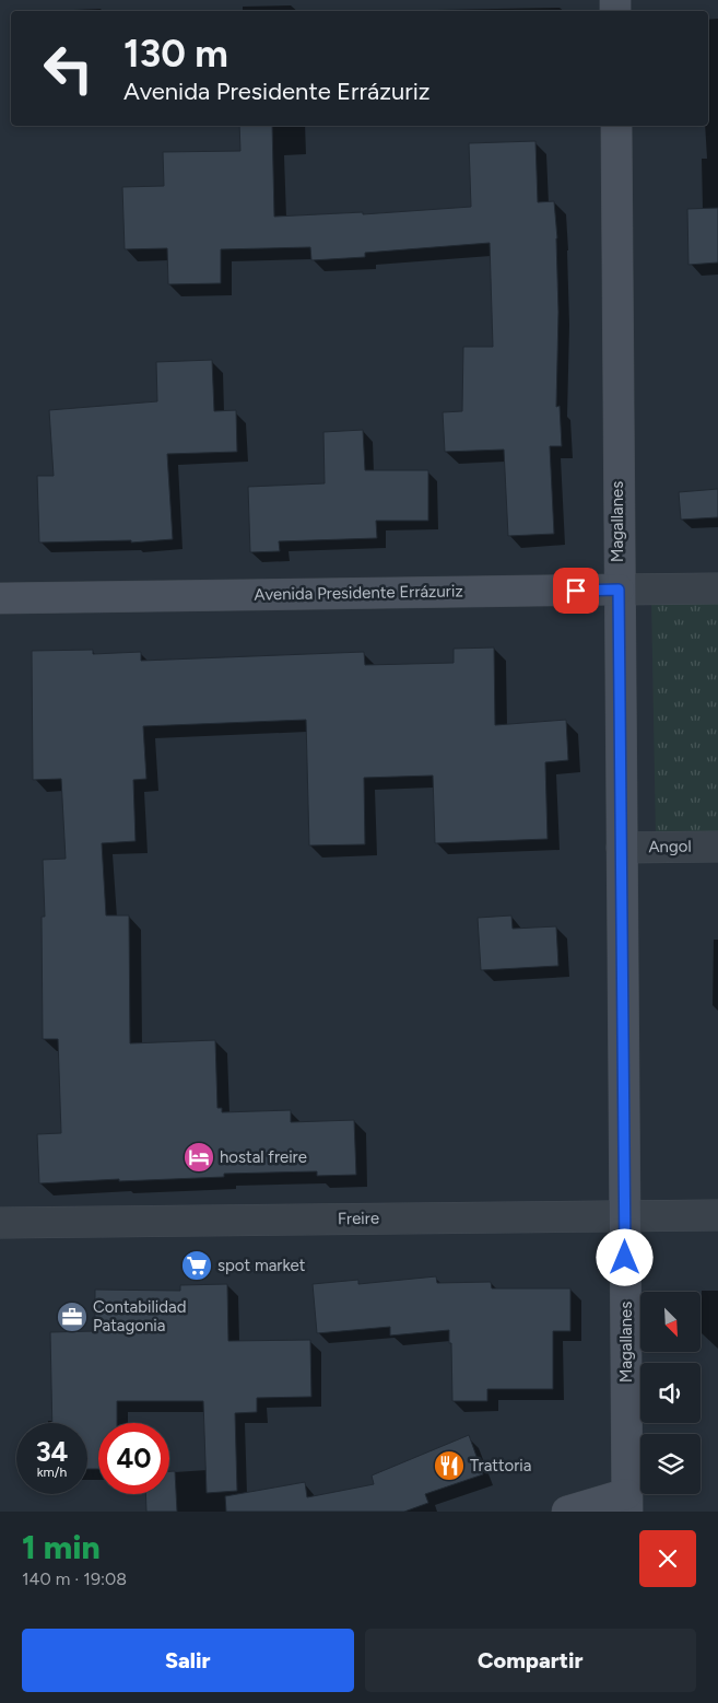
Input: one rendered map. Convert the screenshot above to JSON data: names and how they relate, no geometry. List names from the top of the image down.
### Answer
{
  "streets": {
    "street": [
      "Magallanes",
      "Avenida Presidente Errázuriz",
      "Angol",
      "Freire"
    ]
  },
  "crossings": [
    ["Magallanes", "Avenida Presidente Errázuriz"],
    ["Magallanes", "Angol"],
    ["Magallanes", "Freire"]
  ],
  "places": {
    "hotel": ["hostal freire"],
    "supermarket": ["spot market"],
    "office": ["Contabilidad Patagonia"],
    "restaurant": ["Trattoria"]
  },
  "north": "bottom right",
  "page": {
    "turn": ["130 m", "Avenida Presidente Errázuriz"],
    "speed": "34 km/h",
    "limit": "40",
    "heading": ["1 min", "140 m · 19:08"],
    "buttons": ["Salir", "Compartir"]
  }
}
